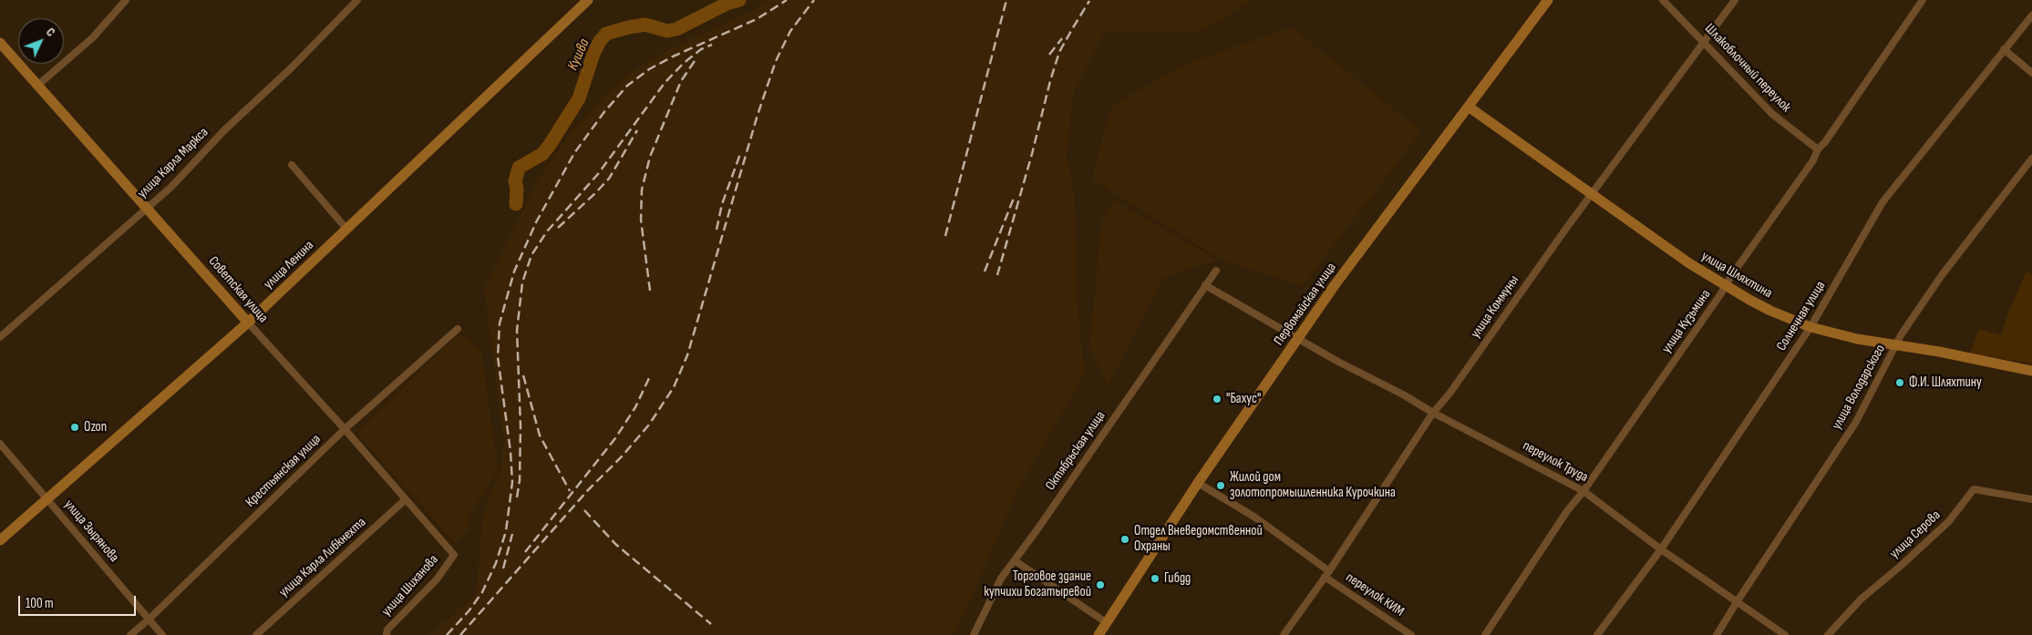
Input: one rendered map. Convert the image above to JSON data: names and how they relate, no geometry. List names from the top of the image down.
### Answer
{
  "streets": {
    "main road": [
      "улица Ленина",
      "улица Шляхтина",
      "Советская улица",
      "Первомайская улица"
    ],
    "street": [
      "Шлакоблочный переулок",
      "улица Карла Маркса",
      "улица Коммуны",
      "Солнечная улица",
      "улица Кузьмина",
      "улица Володарского",
      "Октябрьская улица",
      "переулок Труда",
      "Крестьянская улица",
      "улица Зырянова",
      "улица Серова",
      "улица Карла Либкнехта",
      "улица Шиханова",
      "переулок КИМ"
    ]
  },
  "crossings": [
    ["Шлакоблочный переулок", "улица Коммуны"],
    ["Шлакоблочный переулок", "улица Кузьмина"],
    ["улица Карла Маркса", "Советская улица"],
    ["улица Ленина", "Советская улица"],
    ["улица Ленина", "улица Зырянова"],
    ["улица Шляхтина", "Первомайская улица"],
    ["улица Шляхтина", "улица Коммуны"],
    ["улица Шляхтина", "Солнечная улица"],
    ["улица Шляхтина", "улица Кузьмина"],
    ["улица Шляхтина", "улица Володарского"],
    ["Советская улица", "Крестьянская улица"],
    ["Советская улица", "улица Карла Либкнехта"],
    ["Советская улица", "улица Шиханова"],
    ["Первомайская улица", "переулок Труда"],
    ["Первомайская улица", "переулок КИМ"],
    ["улица Коммуны", "переулок Труда"],
    ["улица Коммуны", "переулок КИМ"],
    ["Солнечная улица", "переулок Труда"],
    ["улица Кузьмина", "переулок Труда"],
    ["улица Володарского", "переулок Труда"],
    ["Октябрьская улица", "переулок Труда"],
    ["Крестьянская улица", "улица Зырянова"]
  ],
  "water": ["Кушва"],
  "places": [
    "Ф.И. Шляхтину",
    "\"Бахус\"",
    "Ozon",
    "Жилой дом золотопромышленника Курочкина",
    "Отдел Вневедомственной Охраны",
    "Гибдд",
    "Торговое здание купчихи Богатыревой"
  ],
  "scale_bar": "100 m",
  "north": "top right"
}
